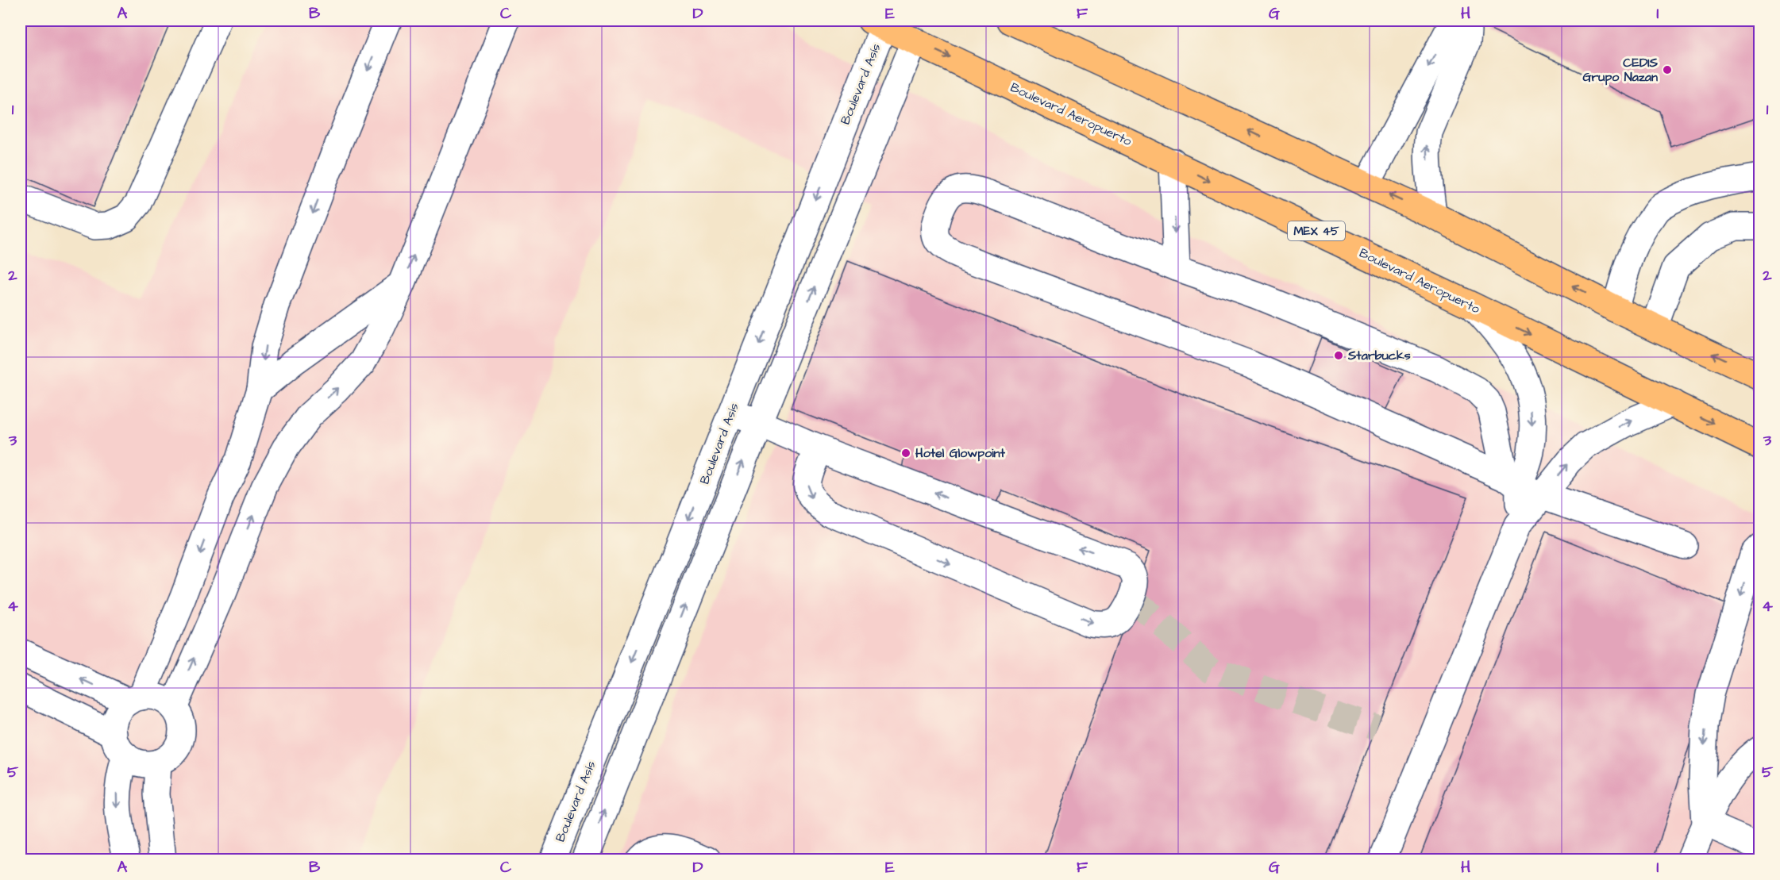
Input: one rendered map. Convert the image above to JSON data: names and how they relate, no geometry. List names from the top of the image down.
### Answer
{
  "streets": {
    "highway": ["Boulevard Aeropuerto", "MEX 45"],
    "street": ["Boulevard Asís"]
  },
  "crossings": [
    ["Boulevard Asís", "Boulevard Aeropuerto"]
  ],
  "places": ["CEDIS Grupo Nazan", "Starbucks", "Hotel Glowpoint"],
  "grid": {
    "columns": [
      "A",
      "B",
      "C",
      "D",
      "E",
      "F",
      "G",
      "H",
      "I"
    ],
    "rows": [
      "1",
      "2",
      "3",
      "4",
      "5"
    ]
  }
}
